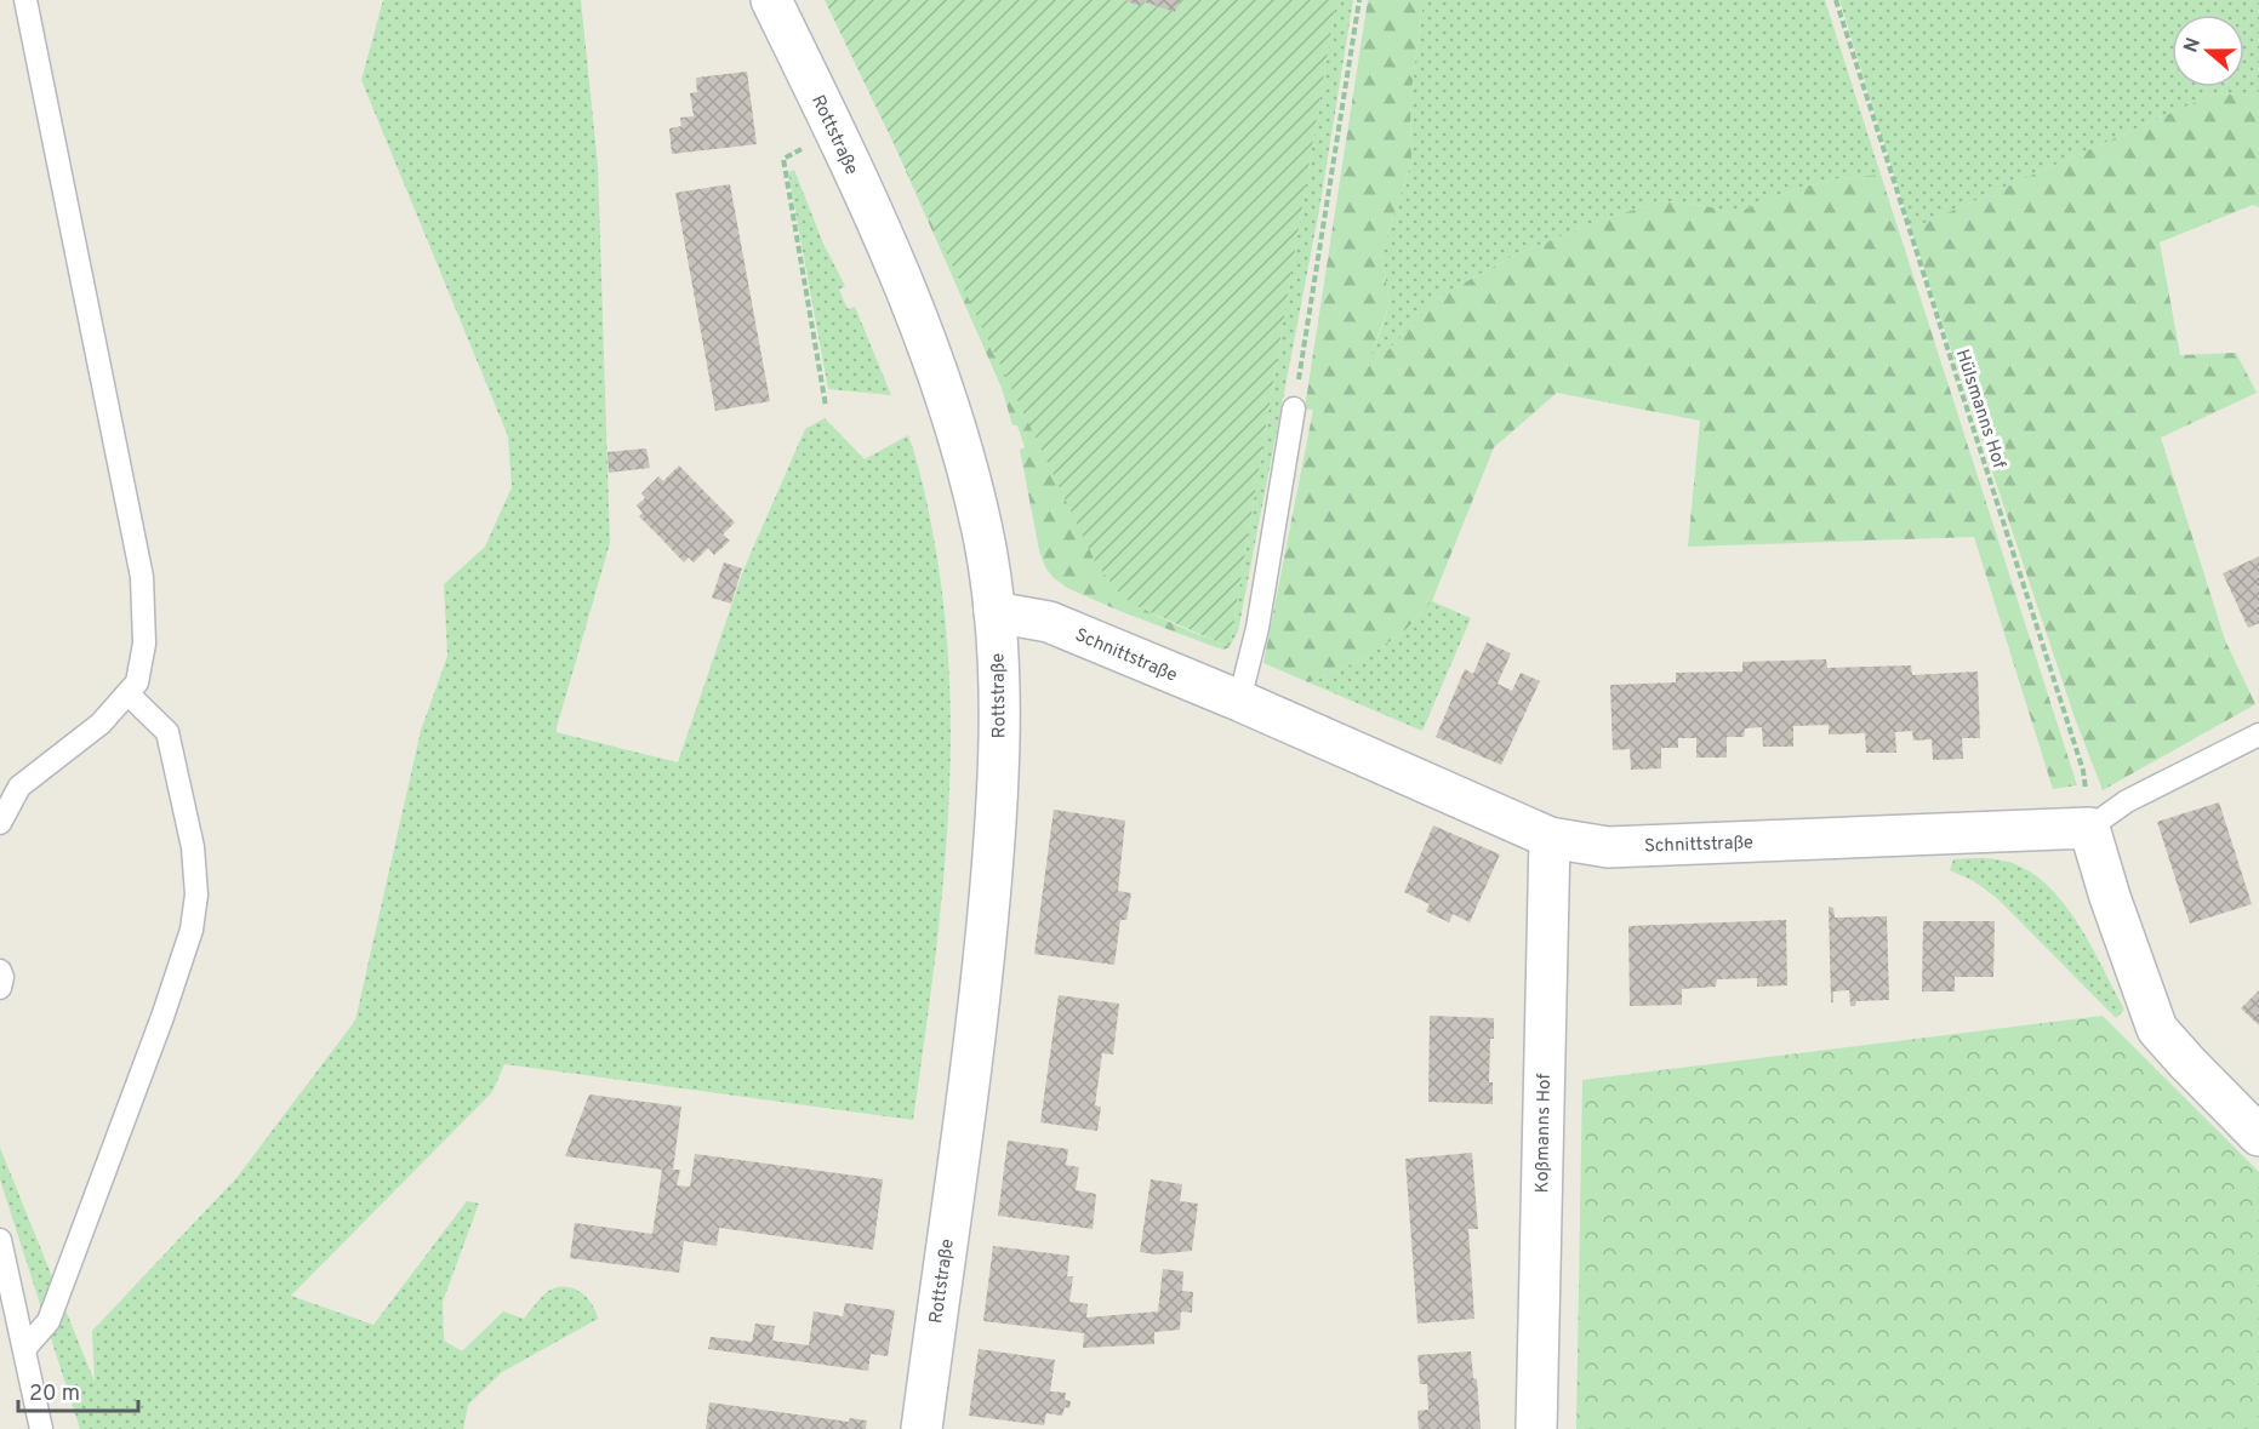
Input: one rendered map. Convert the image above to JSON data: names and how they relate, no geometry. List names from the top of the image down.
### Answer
{
  "streets": {
    "street": ["Rottstraße", "Schnittstraße", "Koßmanns Hof"],
    "path": ["Hülsmanns Hof"]
  },
  "crossings": [
    ["Rottstraße", "Schnittstraße"],
    ["Hülsmanns Hof", "Schnittstraße"],
    ["Schnittstraße", "Koßmanns Hof"]
  ],
  "scale_bar": "20 m",
  "north": "left"
}
